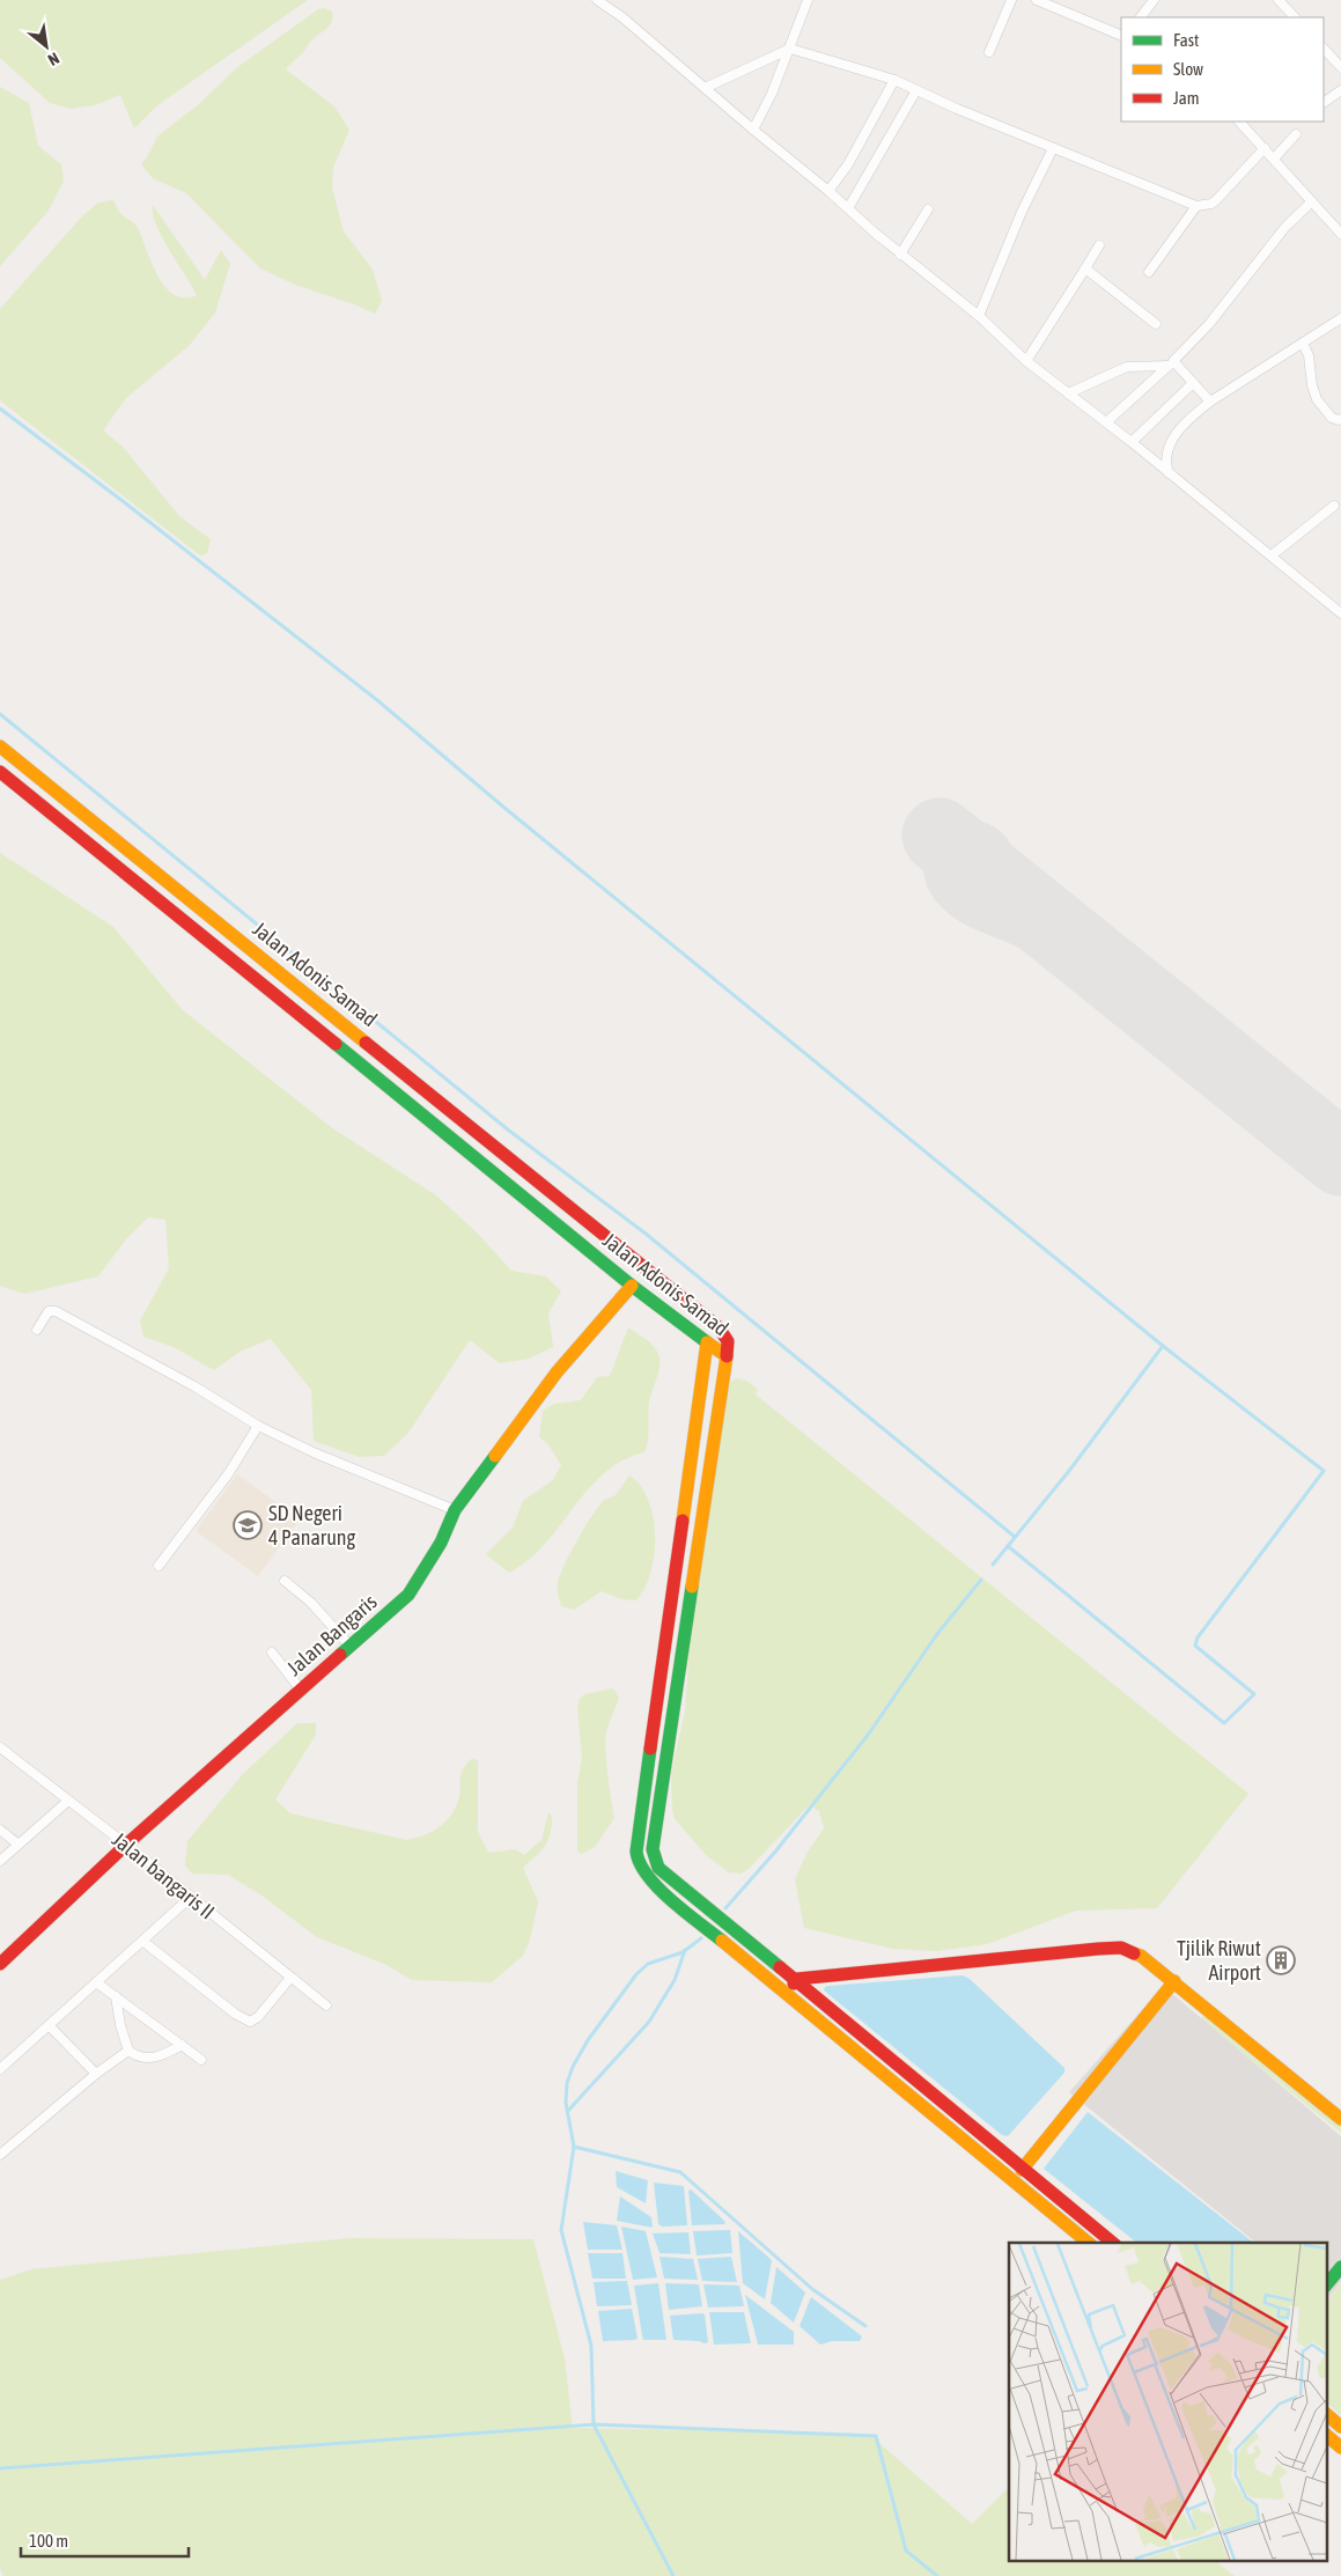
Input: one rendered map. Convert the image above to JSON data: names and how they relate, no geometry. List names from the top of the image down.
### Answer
{
  "streets": {
    "main road": ["Jalan Adonis Samad", "Jalan Bangaris"],
    "street": ["Jalan bangaris II"]
  },
  "crossings": [
    ["Jalan Adonis Samad", "Jalan Bangaris"],
    ["Jalan Bangaris", "Jalan bangaris II"]
  ],
  "places": {
    "school or university": ["SD Negeri 4 Panarung"],
    "building": ["Tjilik Riwut Airport"]
  },
  "legend": ["Fast", "Slow", "Jam"],
  "scale_bar": "100 m",
  "north": "bottom right"
}
